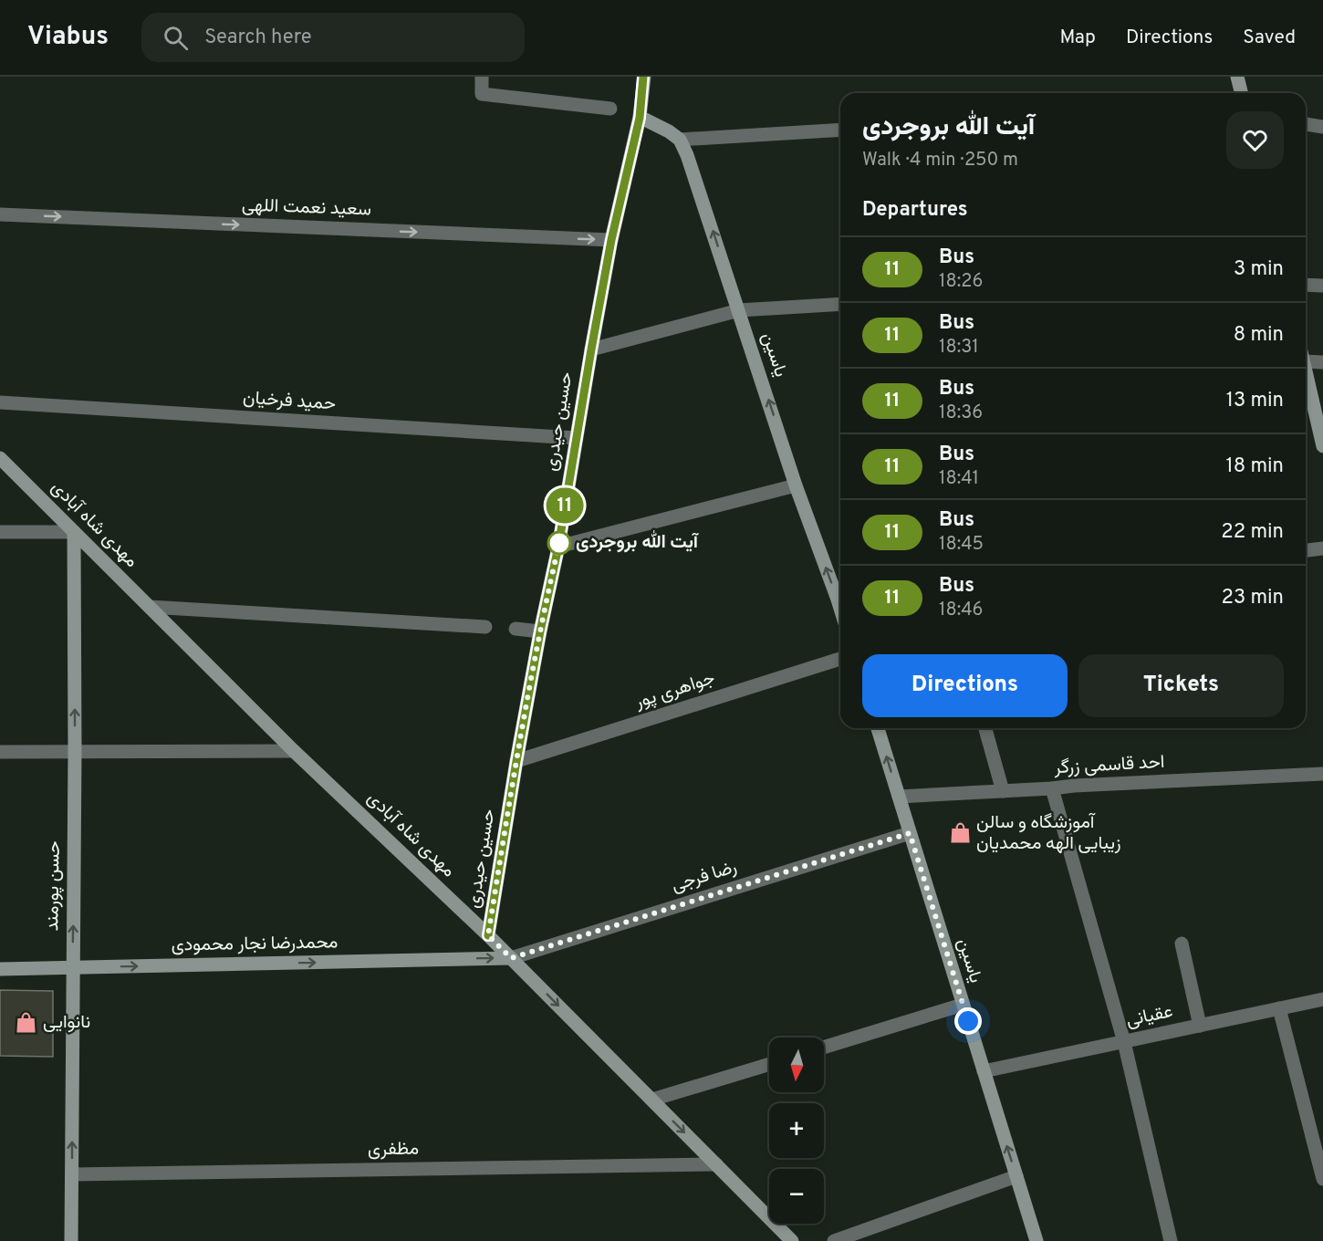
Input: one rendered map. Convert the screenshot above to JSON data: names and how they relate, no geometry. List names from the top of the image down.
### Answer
{
  "streets": {
    "street": [
      "سعید نعمت اللهی",
      "یاسین",
      "حمید فرخیان",
      "حسین حیدری",
      "مهدی شاه آبادی",
      "جواهری پور",
      "احد قاسمی زرگر",
      "رضا فرجی",
      "حسن پورمند",
      "محمدرضا نجار محمودی",
      "عقیانی",
      "مظفری"
    ]
  },
  "crossings": [
    ["سعید نعمت اللهی", "حسین حیدری"],
    ["یاسین", "احد قاسمی زرگر"],
    ["یاسین", "رضا فرجی"],
    ["یاسین", "عقیانی"],
    ["حمید فرخیان", "حسین حیدری"],
    ["حسین حیدری", "مهدی شاه آبادی"],
    ["حسین حیدری", "جواهری پور"],
    ["مهدی شاه آبادی", "رضا فرجی"],
    ["مهدی شاه آبادی", "حسن پورمند"],
    ["مهدی شاه آبادی", "محمدرضا نجار محمودی"],
    ["مهدی شاه آبادی", "مظفری"],
    ["رضا فرجی", "محمدرضا نجار محمودی"],
    ["حسن پورمند", "محمدرضا نجار محمودی"],
    ["حسن پورمند", "مظفری"]
  ],
  "one_way": [
    "سعید نعمت اللهی",
    "یاسین",
    "حسن پورمند",
    "محمدرضا نجار محمودی"
  ],
  "places": {
    "other": ["آیت الله بروجردی"],
    "shop": ["آموزشگاه و سالن زیبایی الهه محمدیان", "نانوایی"]
  },
  "lines": ["bus line 11"],
  "north": "bottom",
  "page": {
    "header": "Viabus",
    "search": "Search here",
    "nav": ["Map", "Directions", "Saved"],
    "on_map": "11",
    "heading": [
      ["آیت الله بروجردی", "Walk · 4 min · 250 m"],
      "Departures"
    ],
    "list": [
      {
        "mark": "11",
        "name": "Bus",
        "note": "18:26",
        "value": "3 min"
      },
      {
        "mark": "11",
        "name": "Bus",
        "note": "18:31",
        "value": "8 min"
      },
      {
        "mark": "11",
        "name": "Bus",
        "note": "18:36",
        "value": "13 min"
      },
      {
        "mark": "11",
        "name": "Bus",
        "note": "18:41",
        "value": "18 min"
      },
      {
        "mark": "11",
        "name": "Bus",
        "note": "18:45",
        "value": "22 min"
      },
      {
        "mark": "11",
        "name": "Bus",
        "note": "18:46",
        "value": "23 min"
      }
    ],
    "buttons": ["Directions", "Tickets"],
    "map_buttons": ["+", "−"]
  }
}
